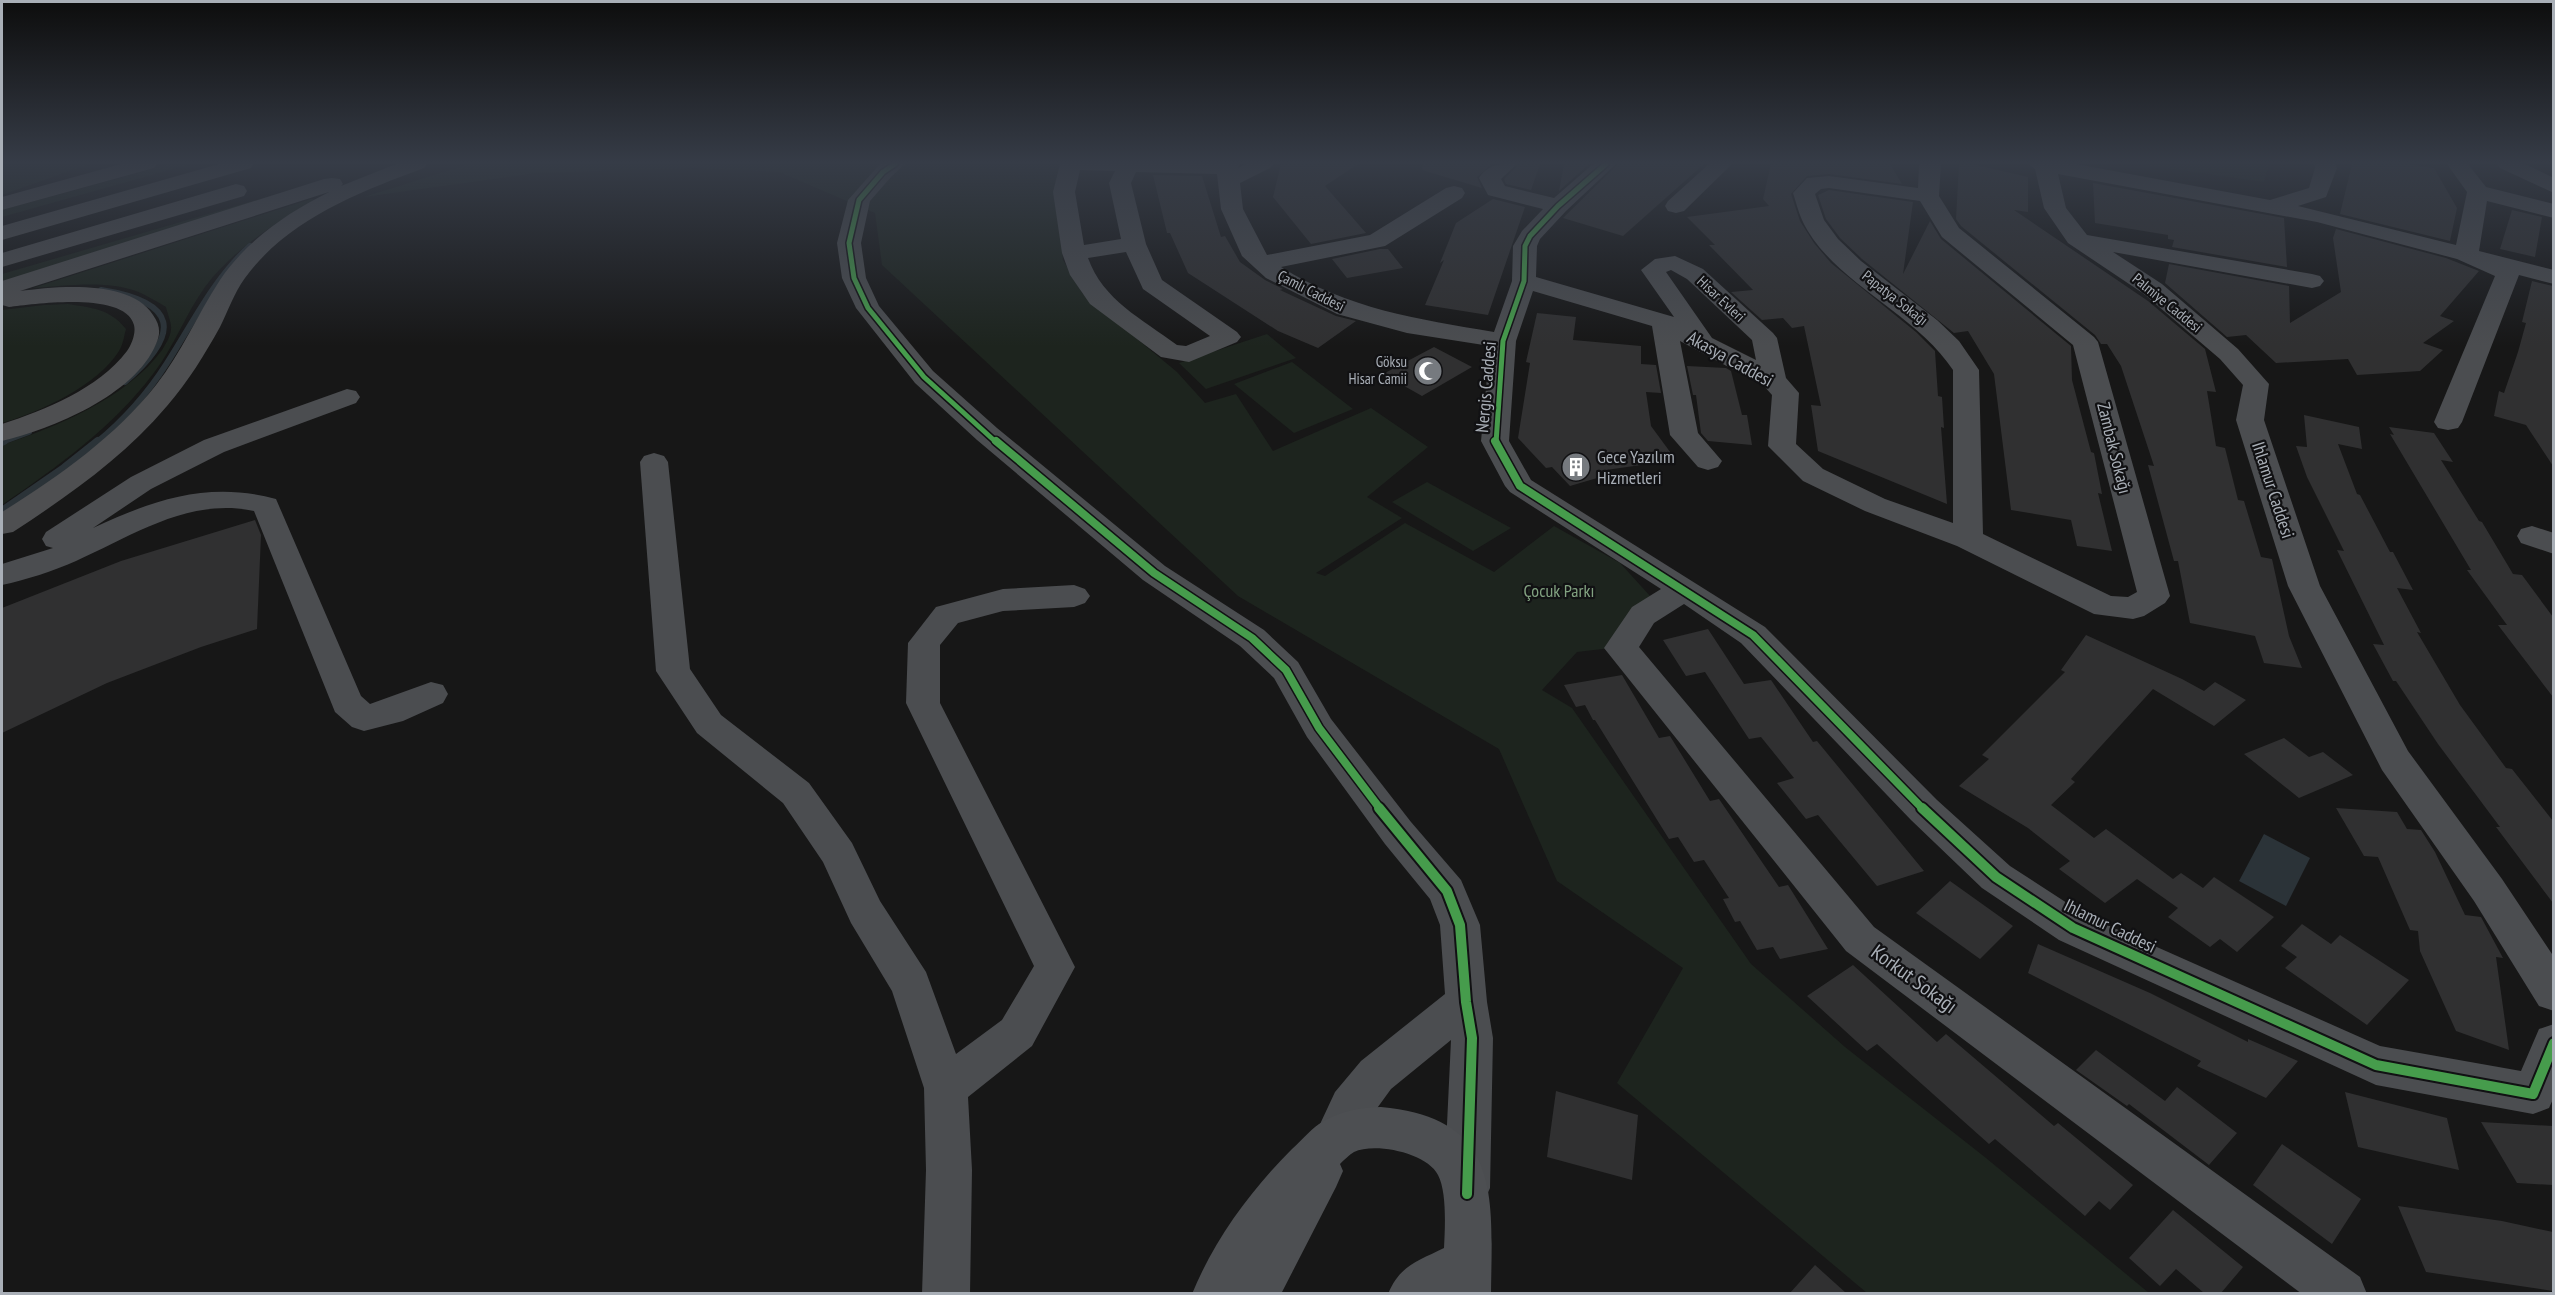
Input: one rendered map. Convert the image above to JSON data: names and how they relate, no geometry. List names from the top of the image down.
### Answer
{
  "streets": {
    "street": [
      "Çamlı Caddesi",
      "Papatya Sokağı",
      "Hisar Evleri",
      "Palmiye Caddesi",
      "Akasya Caddesi",
      "Nergis Caddesi",
      "Zambak Sokağı",
      "Ihlamur Caddesi",
      "Korkut Sokağı"
    ]
  },
  "crossings": [
    ["Çamlı Caddesi", "Nergis Caddesi"],
    ["Papatya Sokağı", "Akasya Caddesi"],
    ["Papatya Sokağı", "Zambak Sokağı"],
    ["Hisar Evleri", "Akasya Caddesi"],
    ["Palmiye Caddesi", "Ihlamur Caddesi"],
    ["Akasya Caddesi", "Nergis Caddesi"],
    ["Akasya Caddesi", "Zambak Sokağı"],
    ["Nergis Caddesi", "Ihlamur Caddesi"],
    ["Nergis Caddesi", "Korkut Sokağı"],
    ["Ihlamur Caddesi", "Korkut Sokağı"]
  ],
  "parks": ["Çocuk Parkı"],
  "places": {
    "mosque": ["Göksu Hisar Camii"],
    "building": ["Gece Yazılım Hizmetleri"]
  }
}
